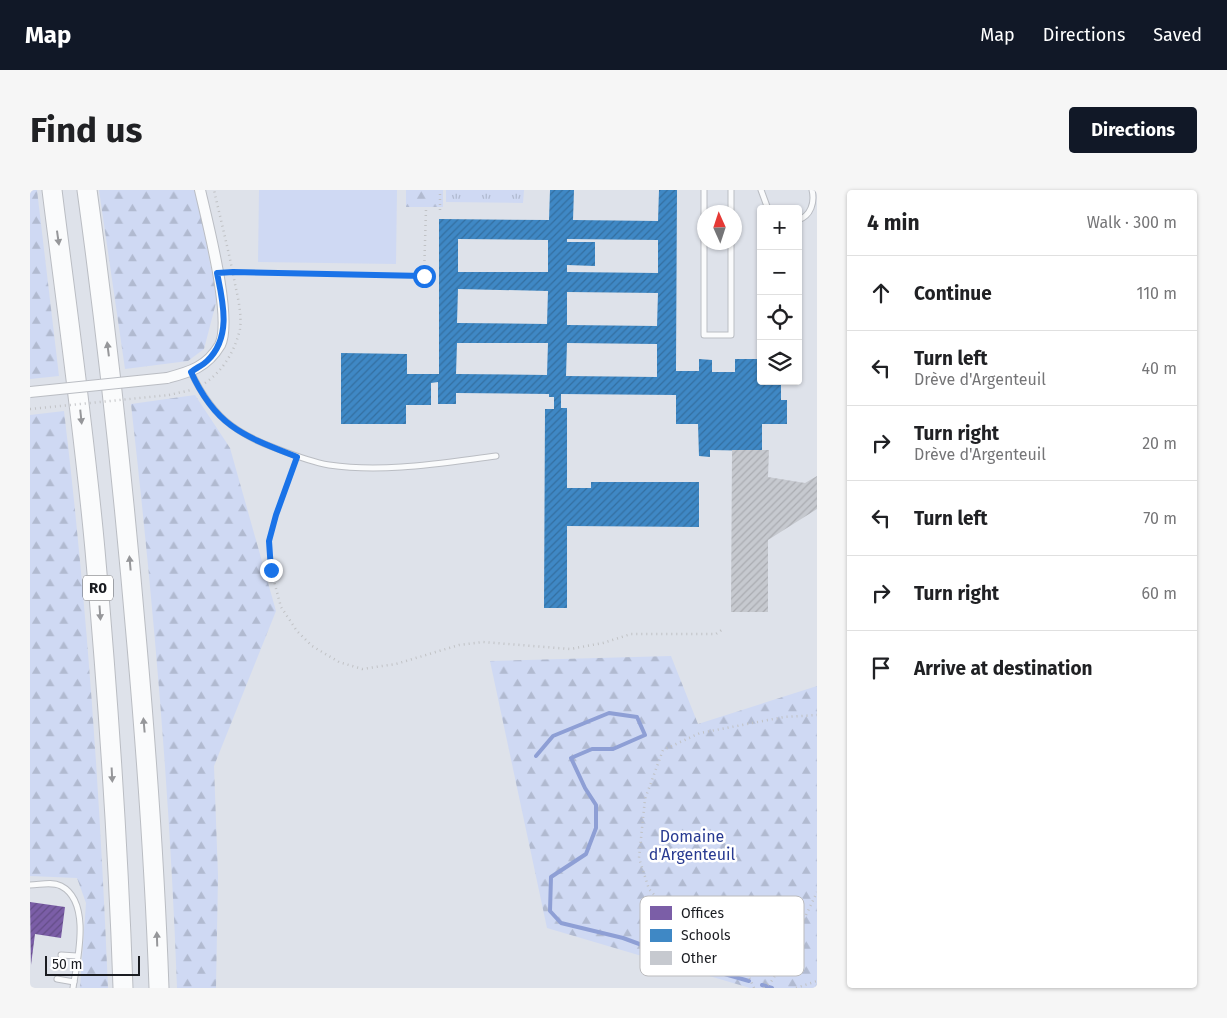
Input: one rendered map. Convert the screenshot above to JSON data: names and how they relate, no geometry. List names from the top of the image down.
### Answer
{
  "streets": {
    "highway": ["R0"]
  },
  "parks": ["Domaine d'Argenteuil"],
  "legend": ["Offices", "Schools", "Other"],
  "scale_bar": "50 m",
  "north": "top",
  "page": {
    "header": "Map",
    "nav": ["Map", "Directions", "Saved"],
    "buttons": "Directions",
    "title": "Find us",
    "heading": ["4 min", "Walk · 300 m"],
    "map_buttons": ["+", "−"],
    "list": [
      ["Continue", "110 m"],
      ["Turn left", "Drève d'Argenteuil", "40 m"],
      ["Turn right", "Drève d'Argenteuil", "20 m"],
      ["Turn left", "70 m"],
      ["Turn right", "60 m"],
      "Arrive at destination"
    ],
    "scale": "50 m"
  }
}
